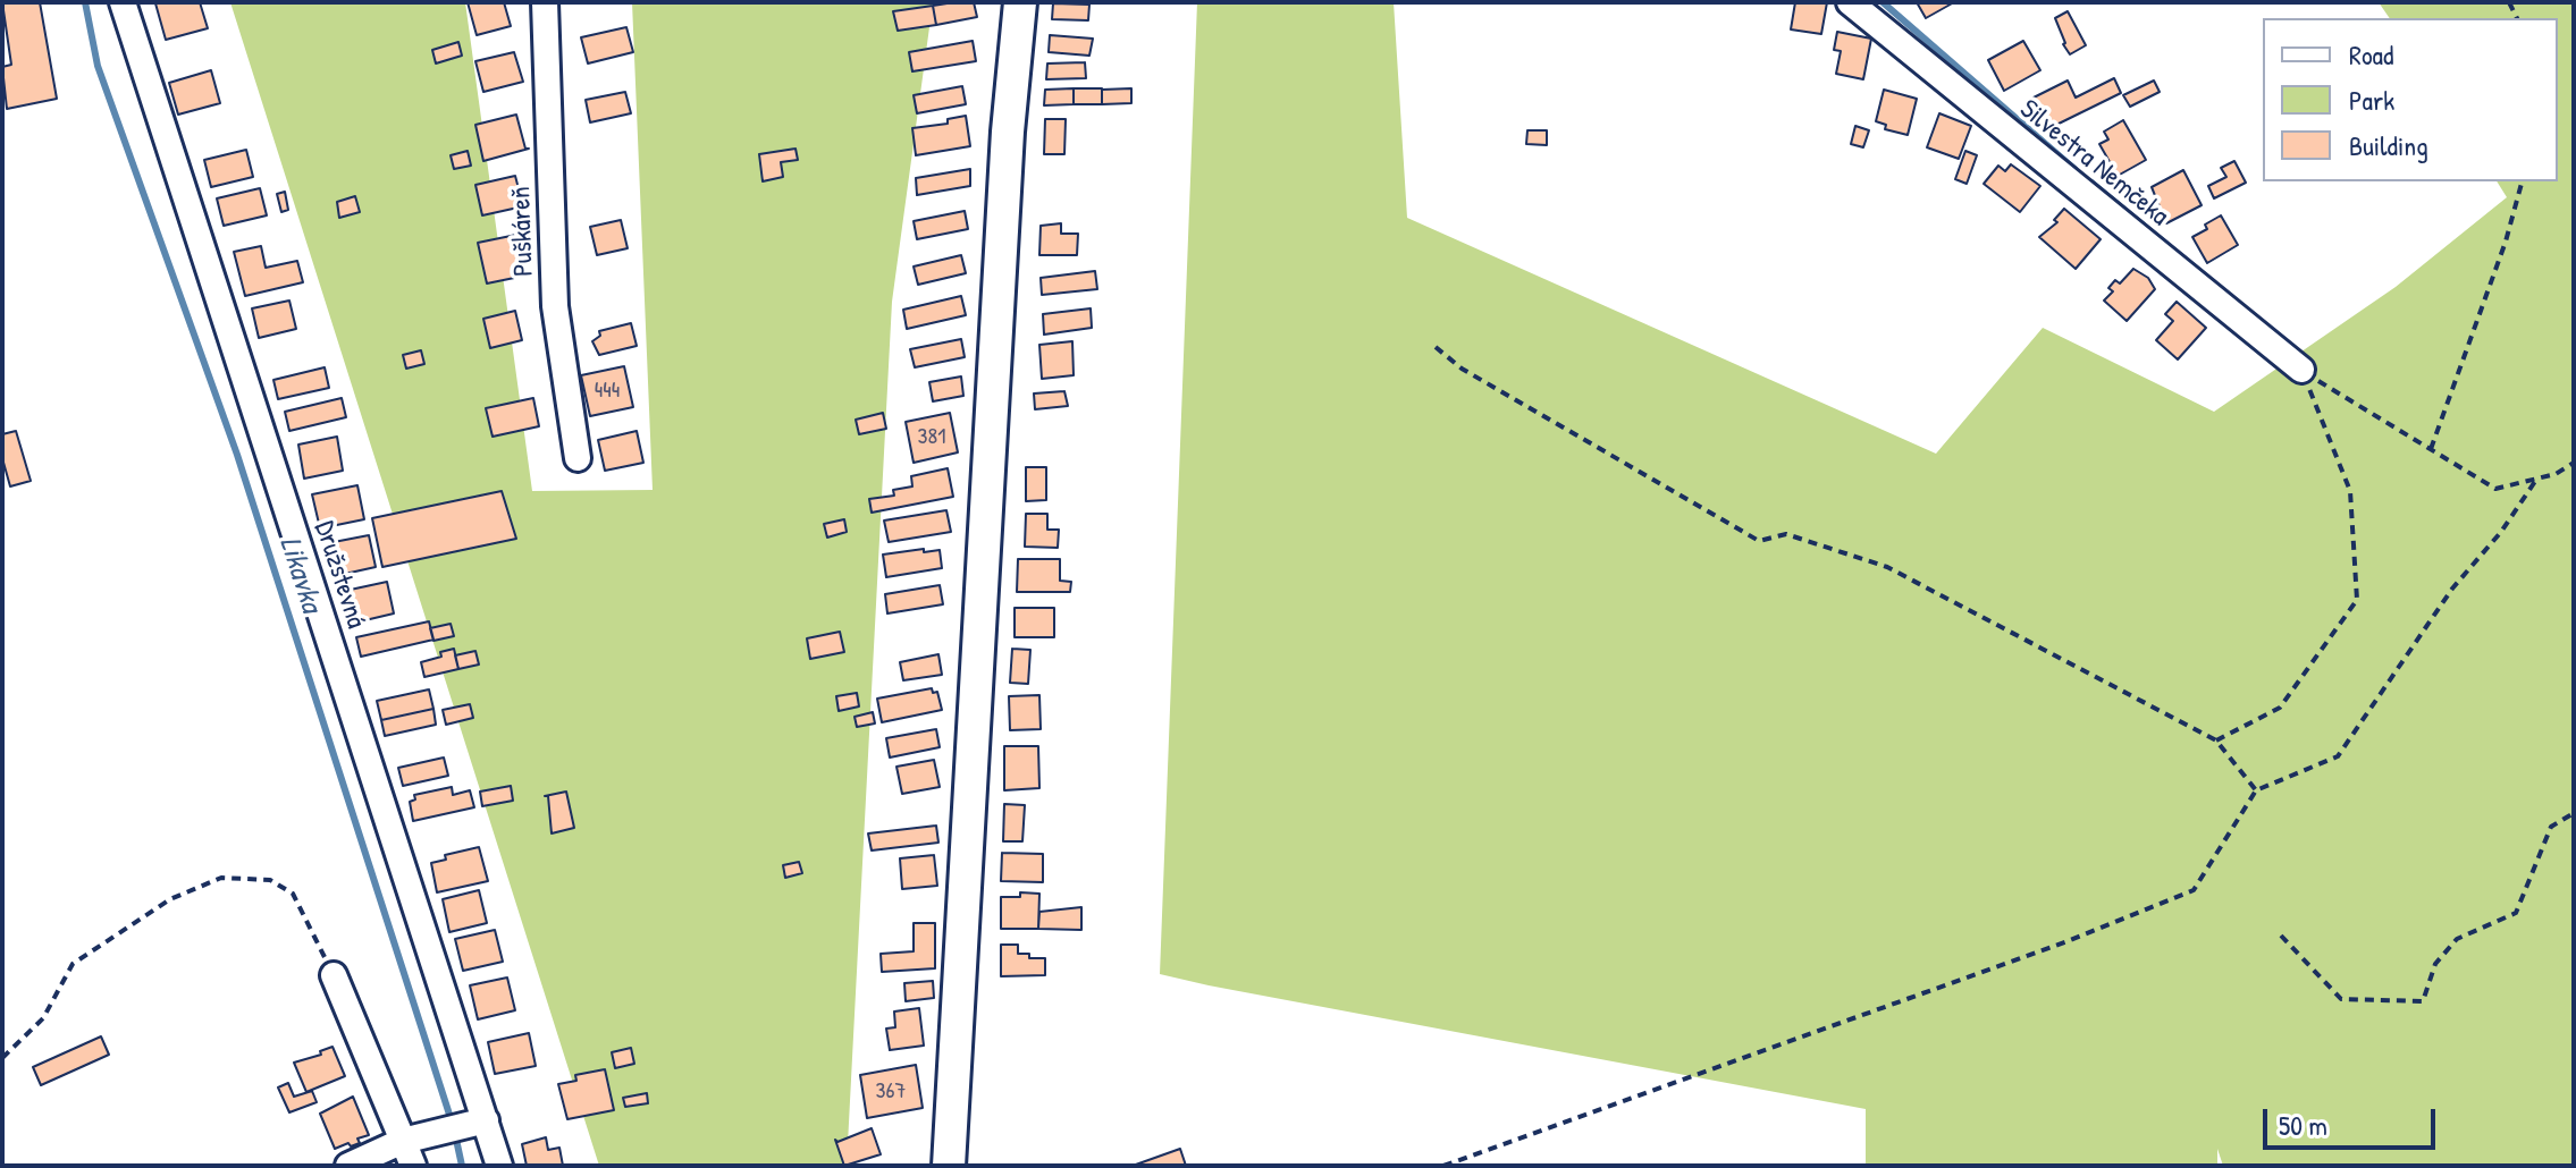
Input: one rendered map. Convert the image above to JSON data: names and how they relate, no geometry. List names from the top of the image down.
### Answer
{
  "streets": {
    "street": ["Silvestra Nemčeka", "Puškáreň", "Družstevná"]
  },
  "water": ["Likavka"],
  "house_numbers": ["444", "381", "367"],
  "legend": ["Road", "Park", "Building"],
  "scale_bar": "50 m"
}
